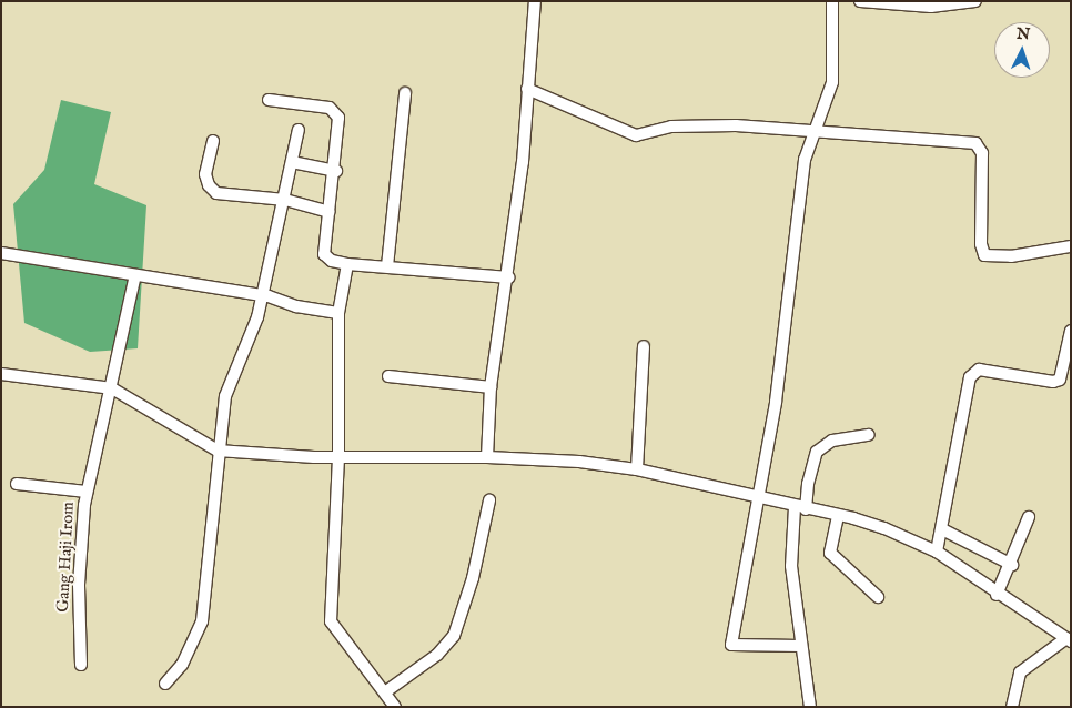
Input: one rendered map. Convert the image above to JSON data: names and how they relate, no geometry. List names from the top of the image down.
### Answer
{
  "streets": {
    "street": ["Gang Haji Irom"]
  },
  "north": "top"
}
